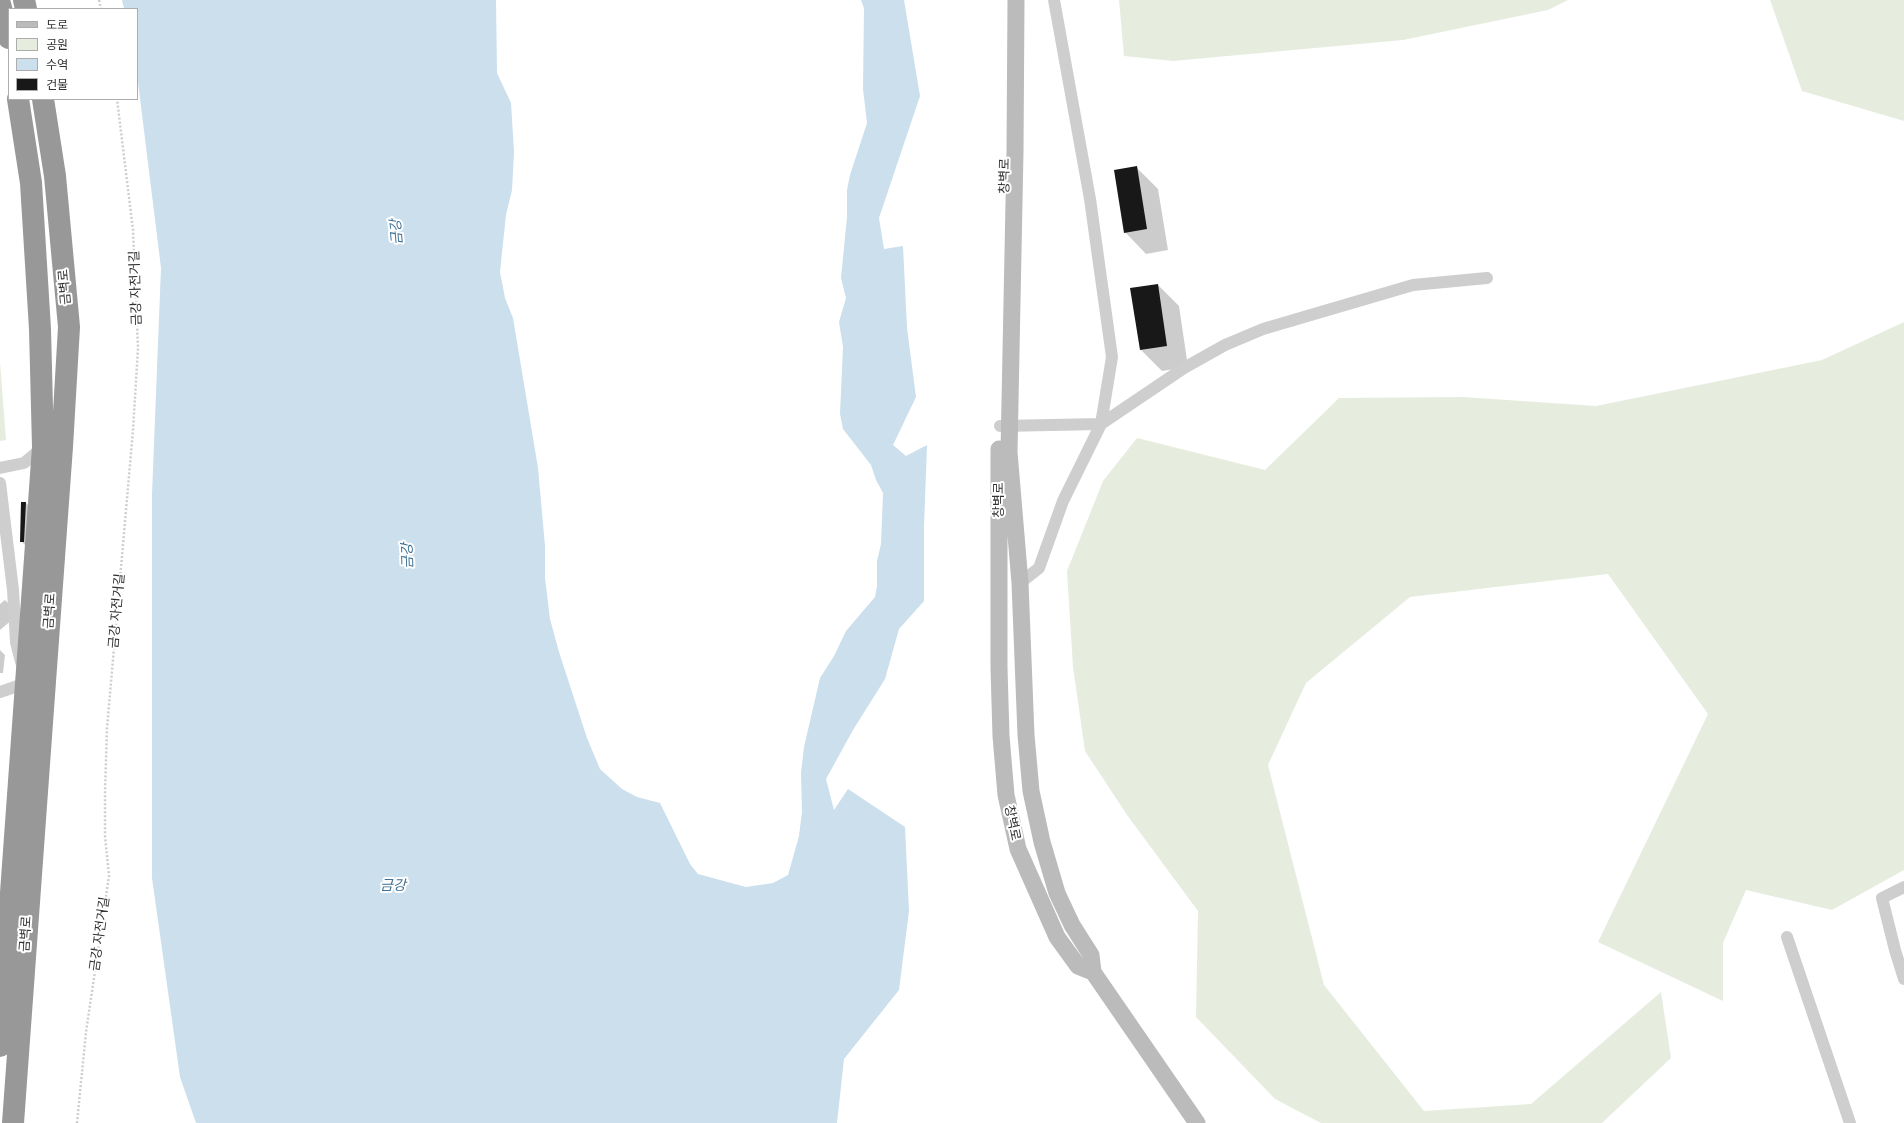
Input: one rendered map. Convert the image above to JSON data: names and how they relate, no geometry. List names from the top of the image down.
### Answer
{
  "streets": {
    "highway": ["금벽로"],
    "main road": ["창벽로"],
    "path": ["금강 자전거길"]
  },
  "water": ["금강"],
  "legend": [
    "도로",
    "공원",
    "수역",
    "건물"
  ]
}
